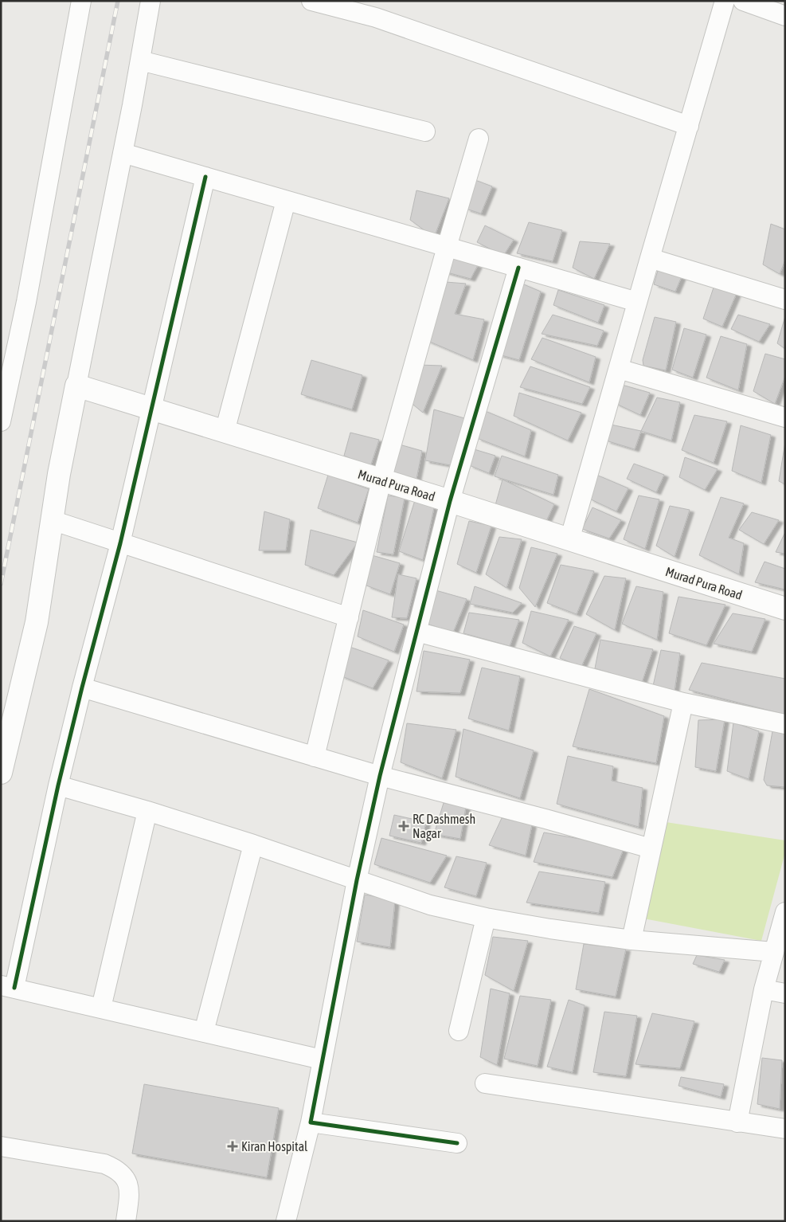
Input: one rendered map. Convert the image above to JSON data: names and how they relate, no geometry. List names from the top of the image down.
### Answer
{
  "streets": {
    "street": ["Murad Pura Road"]
  },
  "places": {
    "health": ["RC Dashmesh Nagar", "Kiran Hospital"]
  }
}
